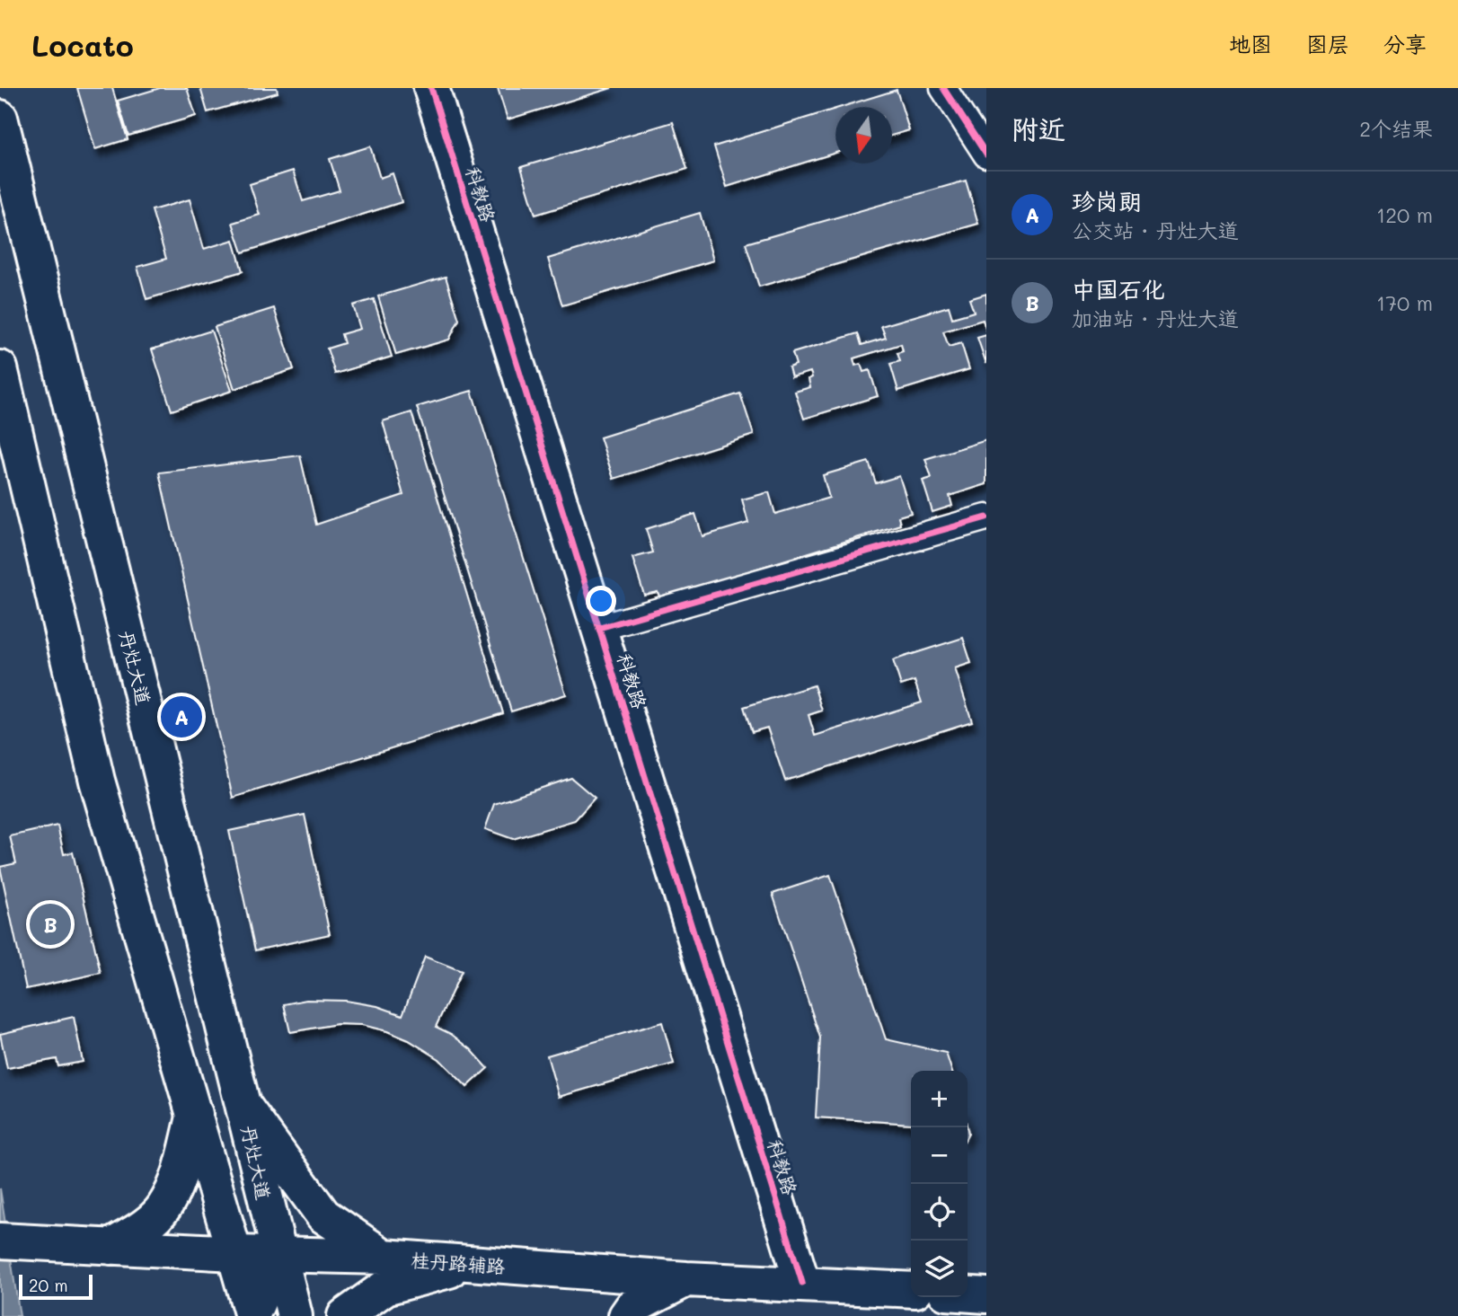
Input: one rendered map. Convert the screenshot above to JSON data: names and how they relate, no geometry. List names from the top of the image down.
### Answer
{
  "streets": {
    "main road": ["科教路", "丹灶大道", "桂丹路辅路"]
  },
  "crossings": [
    ["科教路", "桂丹路辅路"],
    ["丹灶大道", "桂丹路辅路"]
  ],
  "scale_bar": "20 m",
  "north": "bottom",
  "page": {
    "header": "Locato",
    "nav": ["地图", "图层", "分享"],
    "heading": ["附近", "2个结果"],
    "list": [
      {
        "mark": "A",
        "name": "珍岗朗",
        "note": "公交站 · 丹灶大道",
        "value": "120 m"
      },
      {
        "mark": "B",
        "name": "中国石化",
        "note": "加油站 · 丹灶大道",
        "value": "170 m"
      }
    ],
    "pins": ["A", "B"],
    "map_buttons": ["+", "−"],
    "scale": "20 m"
  }
}
